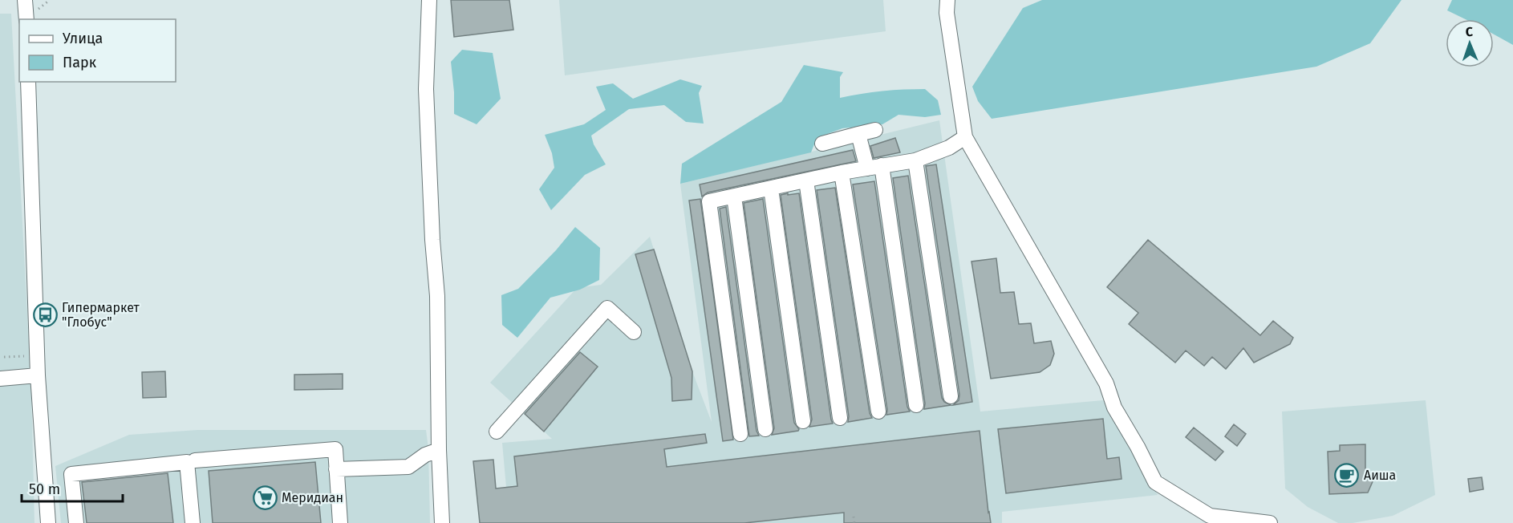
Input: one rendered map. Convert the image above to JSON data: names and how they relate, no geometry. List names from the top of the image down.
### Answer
{
  "places": {
    "bus stop": ["Гипермаркет \"Глобус\""],
    "cafe": ["Аиша"],
    "supermarket": ["Меридиан"]
  },
  "legend": ["Улица", "Парк"],
  "scale_bar": "50 m",
  "north": "top"
}
